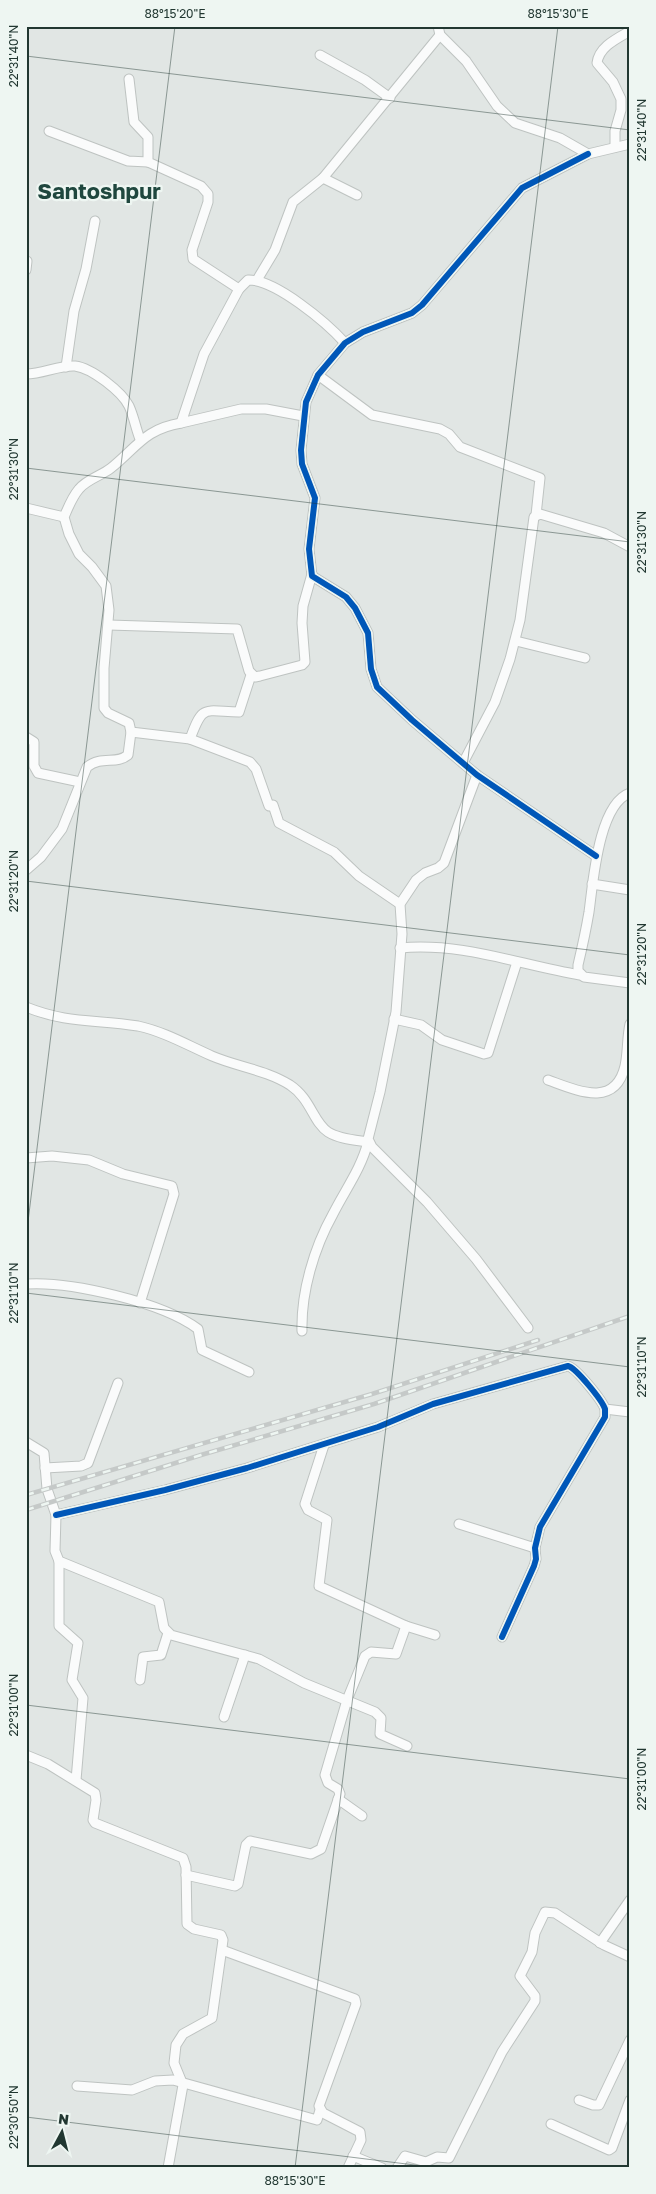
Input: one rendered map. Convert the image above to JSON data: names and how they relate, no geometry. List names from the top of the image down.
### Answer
{
  "districts": ["Santoshpur"],
  "north": "top",
  "coordinates": [
    "88°15'20\"E",
    "88°15'30\"E",
    "22°31'40\"N",
    "22°31'30\"N",
    "22°31'20\"N",
    "22°31'10\"N",
    "22°31'00\"N",
    "22°30'50\"N"
  ]
}
